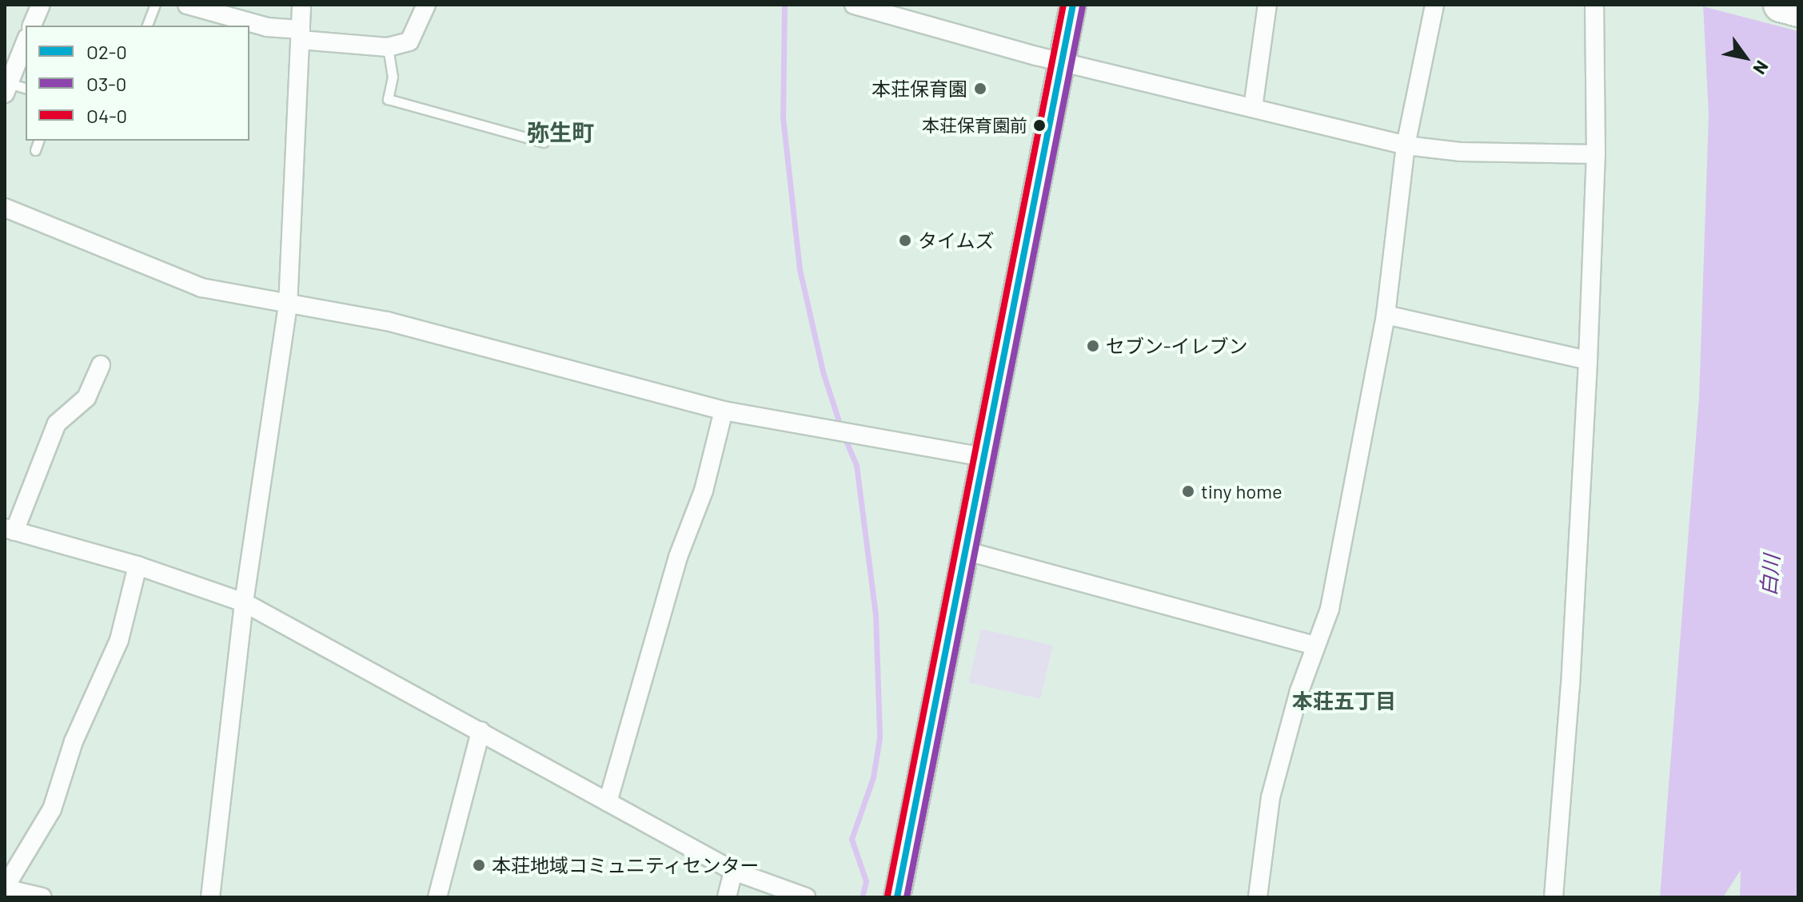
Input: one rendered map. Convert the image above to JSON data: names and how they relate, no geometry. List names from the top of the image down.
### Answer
{
  "districts": ["弥生町", "本荘五丁目"],
  "water": ["白川"],
  "places": [
    "本荘保育園",
    "本荘保育園前",
    "タイムズ",
    "セブン-イレブン",
    "tiny home",
    "本荘地域コミュニティセンター"
  ],
  "lines": ["transit line O2-0", "transit line O4-0", "transit line O3-0"],
  "legend": ["O2-0", "O3-0", "O4-0"],
  "north": "bottom right"
}
